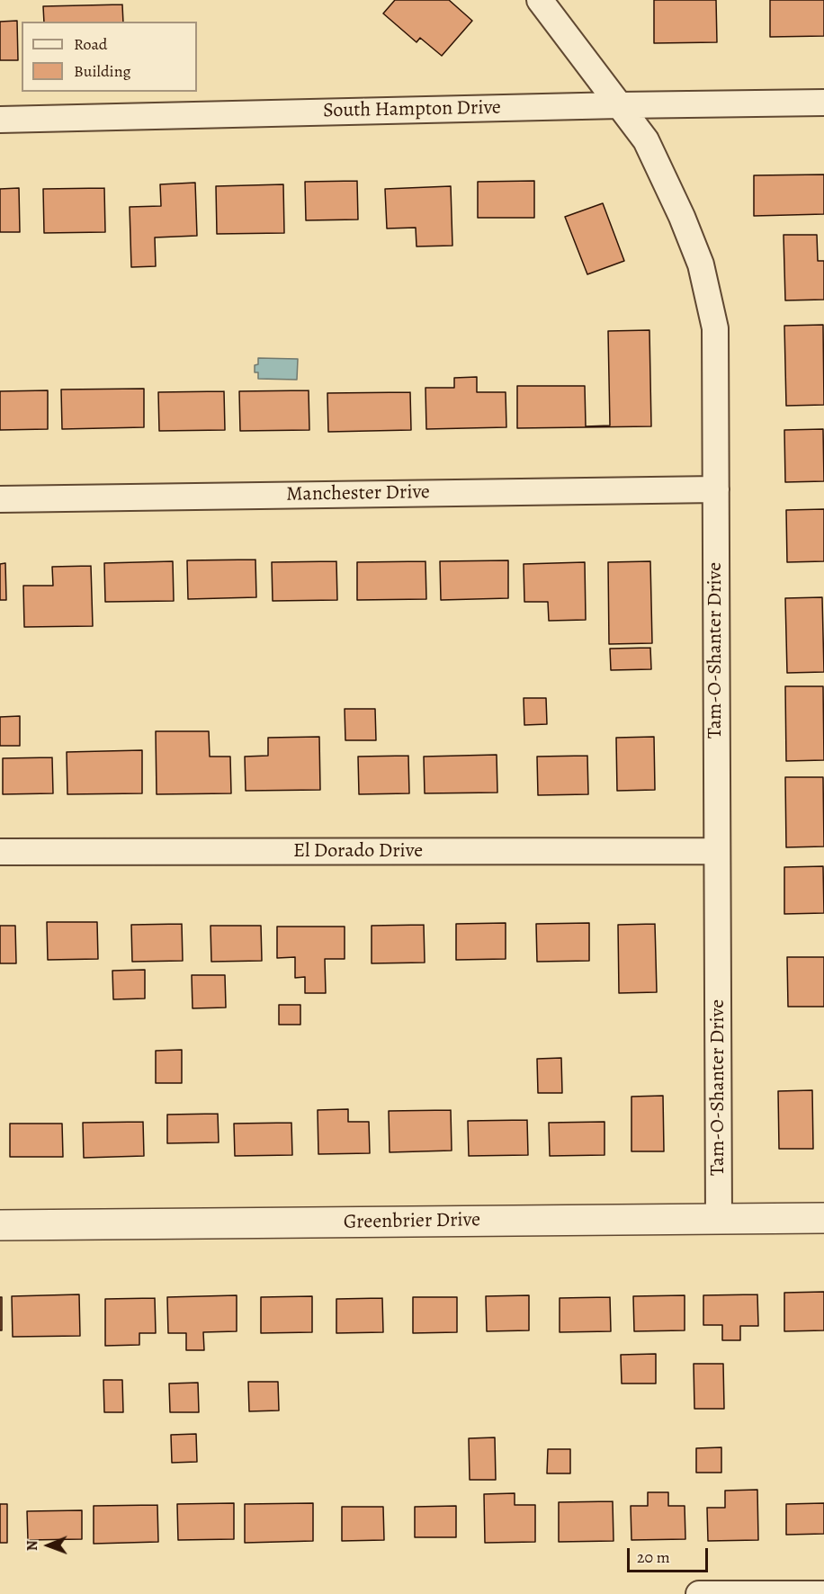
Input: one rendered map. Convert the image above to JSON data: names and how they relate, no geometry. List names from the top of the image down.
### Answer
{
  "streets": {
    "street": [
      "South Hampton Drive",
      "Manchester Drive",
      "Tam-O-Shanter Drive",
      "El Dorado Drive",
      "Greenbrier Drive"
    ]
  },
  "crossings": [
    ["South Hampton Drive", "Tam-O-Shanter Drive"],
    ["Manchester Drive", "Tam-O-Shanter Drive"],
    ["Tam-O-Shanter Drive", "El Dorado Drive"],
    ["Tam-O-Shanter Drive", "Greenbrier Drive"]
  ],
  "legend": ["Road", "Building"],
  "scale_bar": "20 m",
  "north": "left"
}
